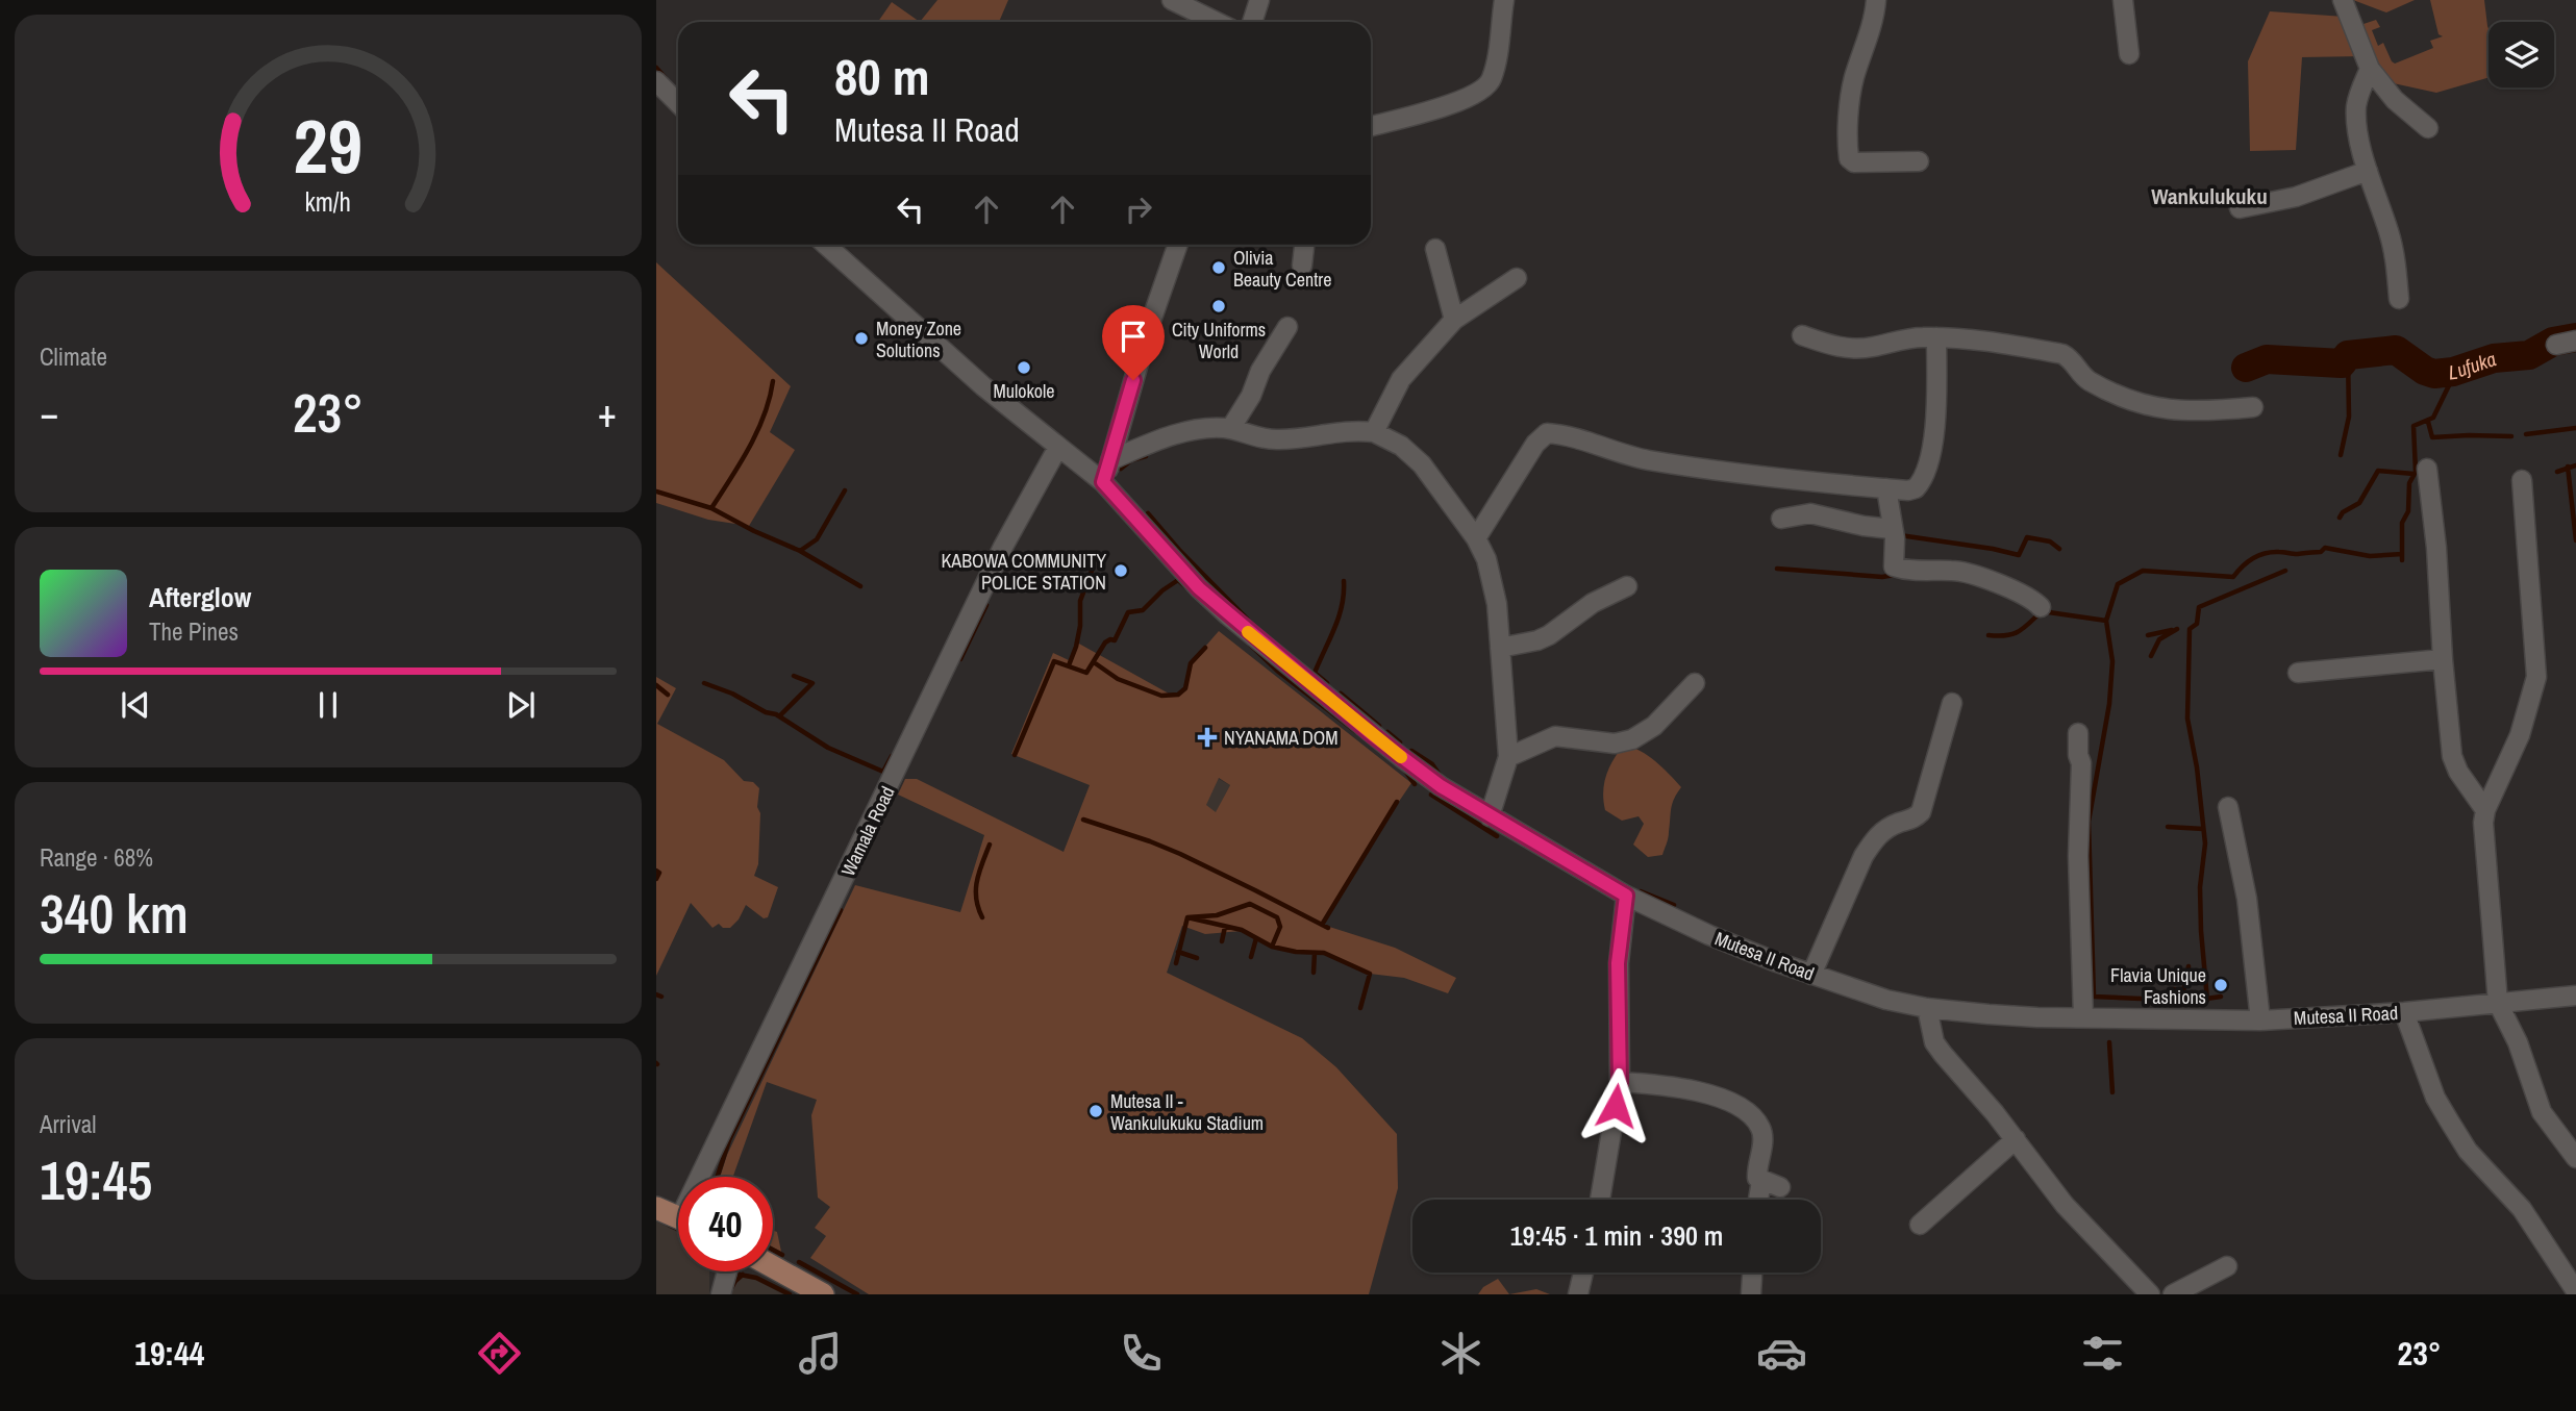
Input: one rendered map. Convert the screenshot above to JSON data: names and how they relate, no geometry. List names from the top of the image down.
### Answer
{
  "streets": {
    "street": ["Wamala Road", "Mutesa II Road"]
  },
  "crossings": [
    ["Wamala Road", "Mutesa II Road"]
  ],
  "districts": ["Wankulukuku"],
  "water": ["Lufuka"],
  "places": {
    "other": [
      "Olivia Beauty Centre",
      "City Uniforms World",
      "Money Zone Solutions",
      "Mulokole",
      "KABOWA COMMUNITY POLICE STATION",
      "Flavia Unique Fashions",
      "Mutesa II - Wankulukuku Stadium"
    ],
    "health": ["NYANAMA DOM"]
  },
  "page": {
    "turn": ["80 m", "Mutesa II Road"],
    "tile": [
      "Climate",
      ["Range · 68%", "340 km"],
      ["Arrival", "19:45"]
    ],
    "heat": ["−", "23°", "+"],
    "song": ["Afterglow", "The Pines"],
    "limit": "40",
    "trip": "19:45 · 1 min · 390 m",
    "tabs": ["19:44", "23°"],
    "gauge": ["29", "km/h"]
  }
}
